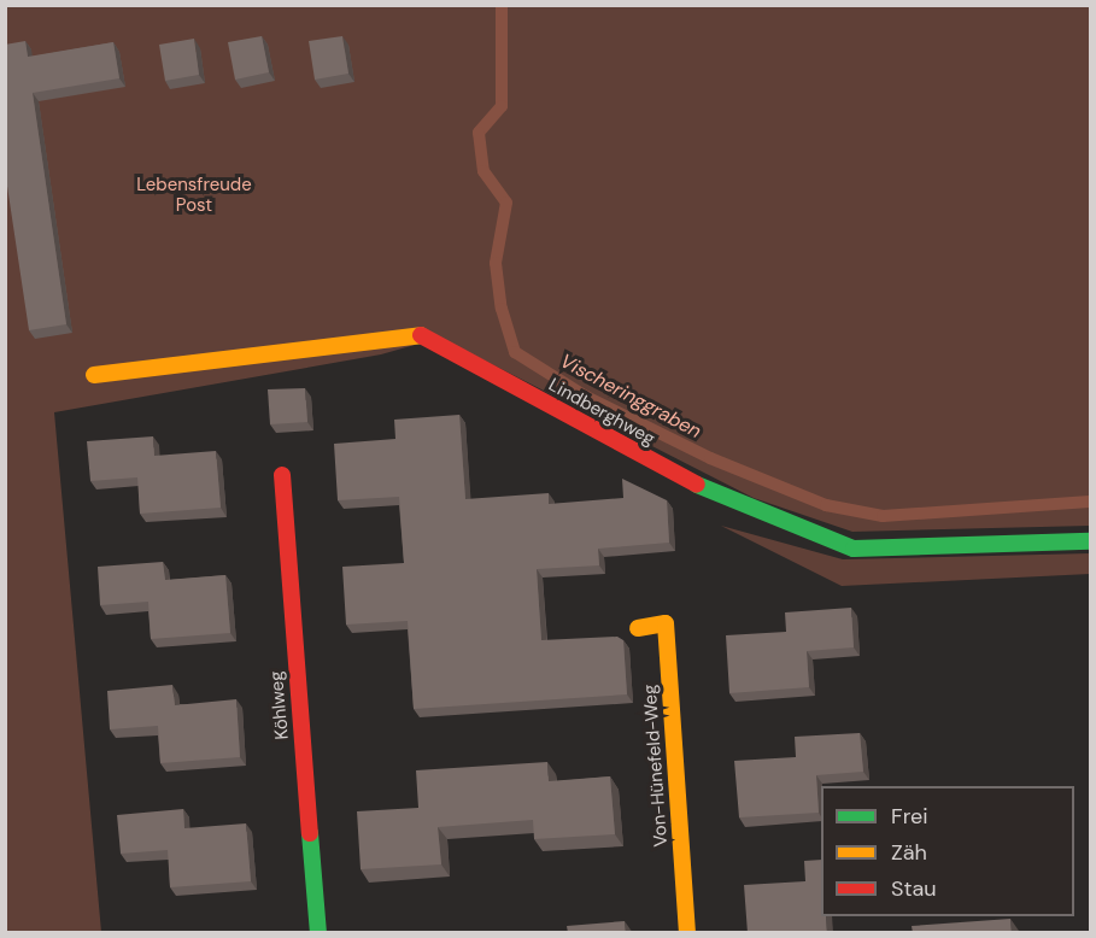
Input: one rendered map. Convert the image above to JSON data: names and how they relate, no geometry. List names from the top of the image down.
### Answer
{
  "streets": {
    "street": ["Lindberghweg", "Köhlweg", "Von-Hünefeld-Weg"]
  },
  "water": ["Vischeringgraben"],
  "parks": ["Lebensfreude Post"],
  "legend": ["Frei", "Zäh", "Stau"]
}
